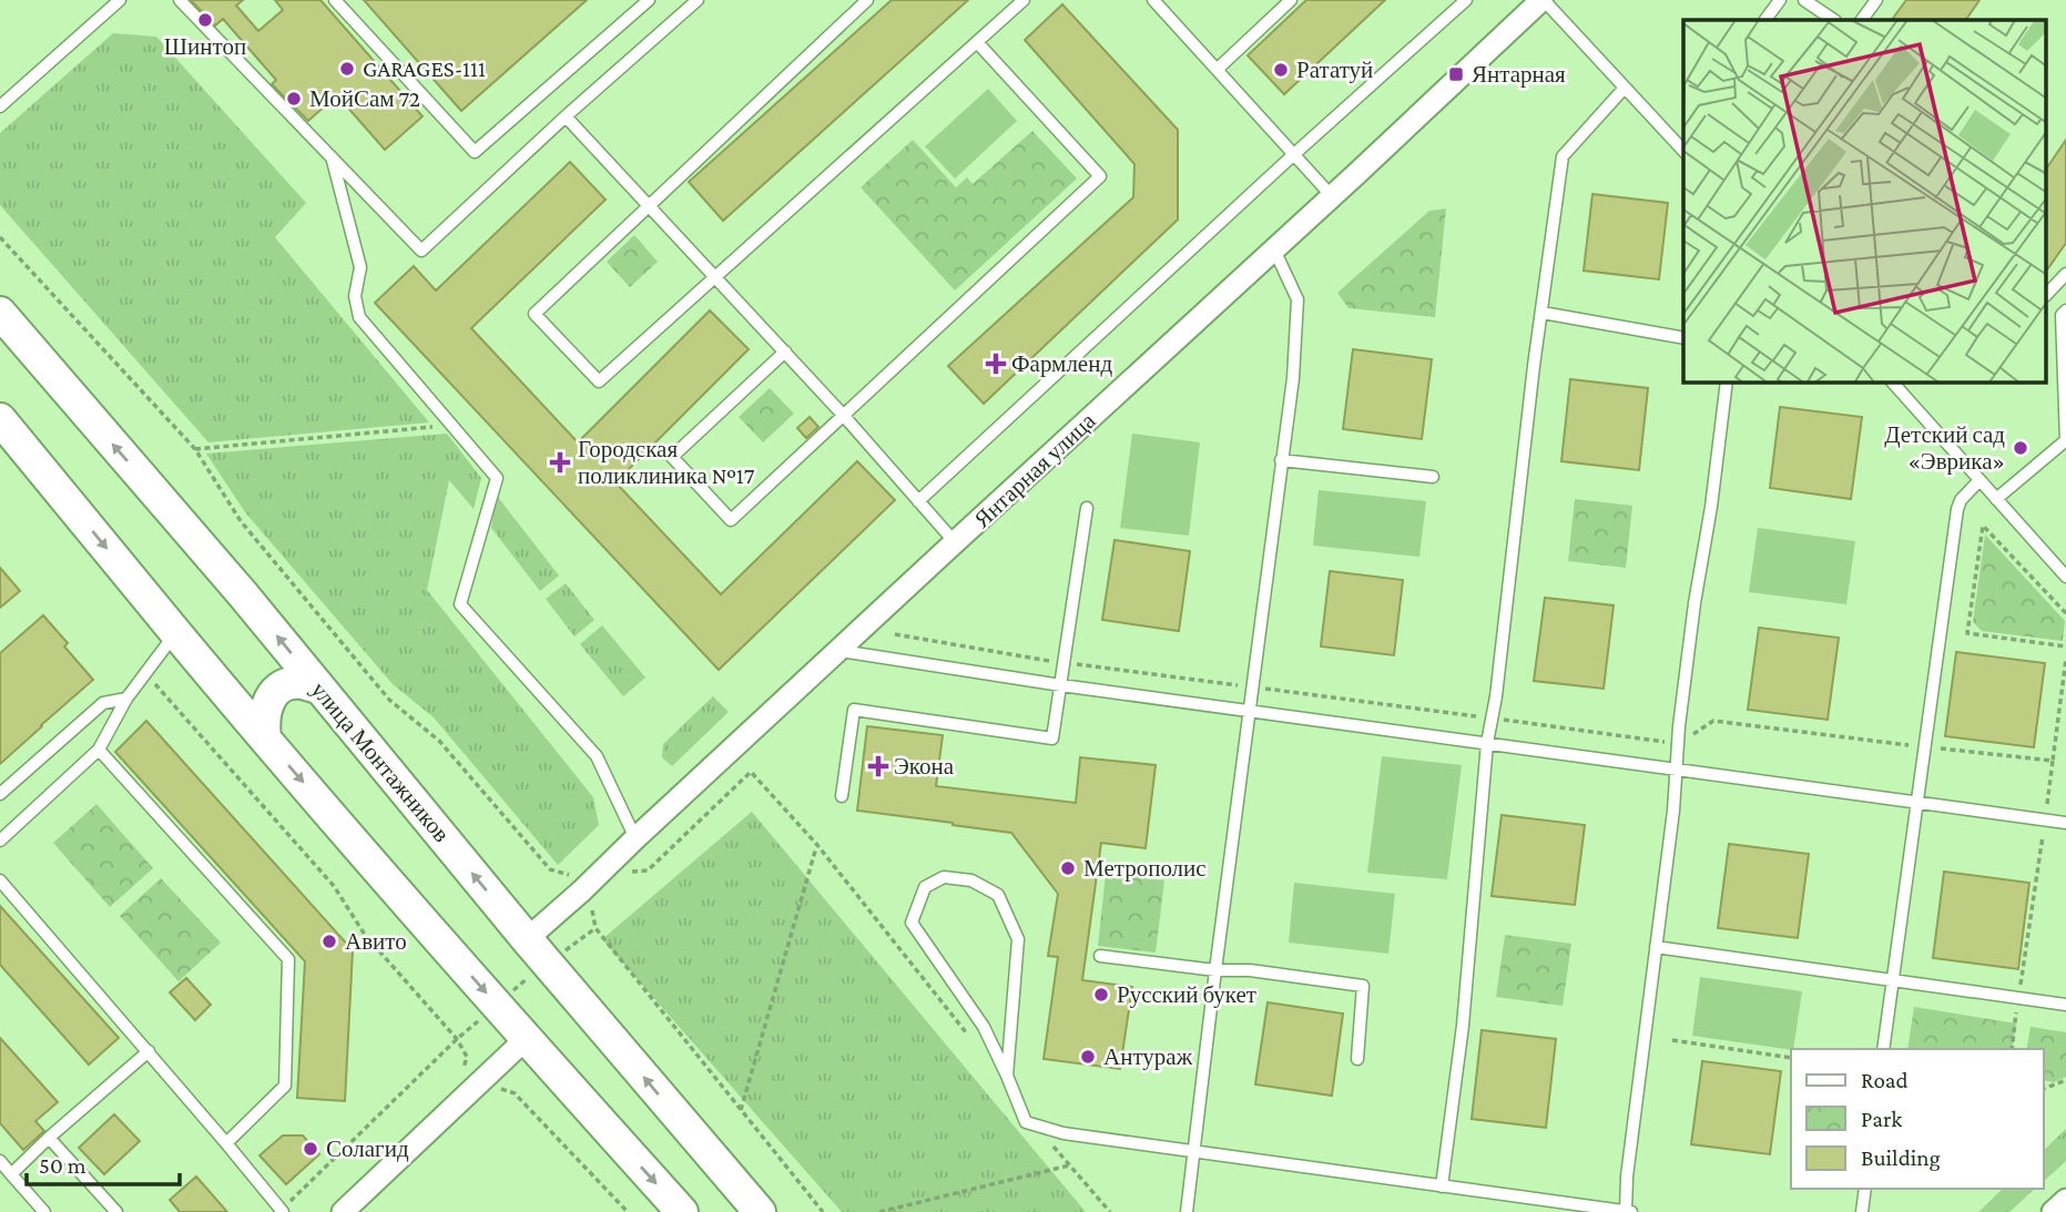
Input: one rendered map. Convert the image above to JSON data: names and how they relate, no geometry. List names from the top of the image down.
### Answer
{
  "streets": {
    "main road": ["улица Монтажников"],
    "street": ["Янтарная улица"]
  },
  "crossings": [
    ["Янтарная улица", "улица Монтажников"]
  ],
  "places": {
    "other": [
      "Шинтоп",
      "GARAGES-111",
      "Рататуй",
      "МойСам 72",
      "Детский сад «Эврика»",
      "Метрополис",
      "Авито",
      "Русский букет",
      "Антураж",
      "Солагид"
    ],
    "transit": ["Янтарная"],
    "health": ["Фармленд", "Городская поликлиника №17", "Экона"]
  },
  "legend": ["Road", "Park", "Building"],
  "scale_bar": "50 m"
}
